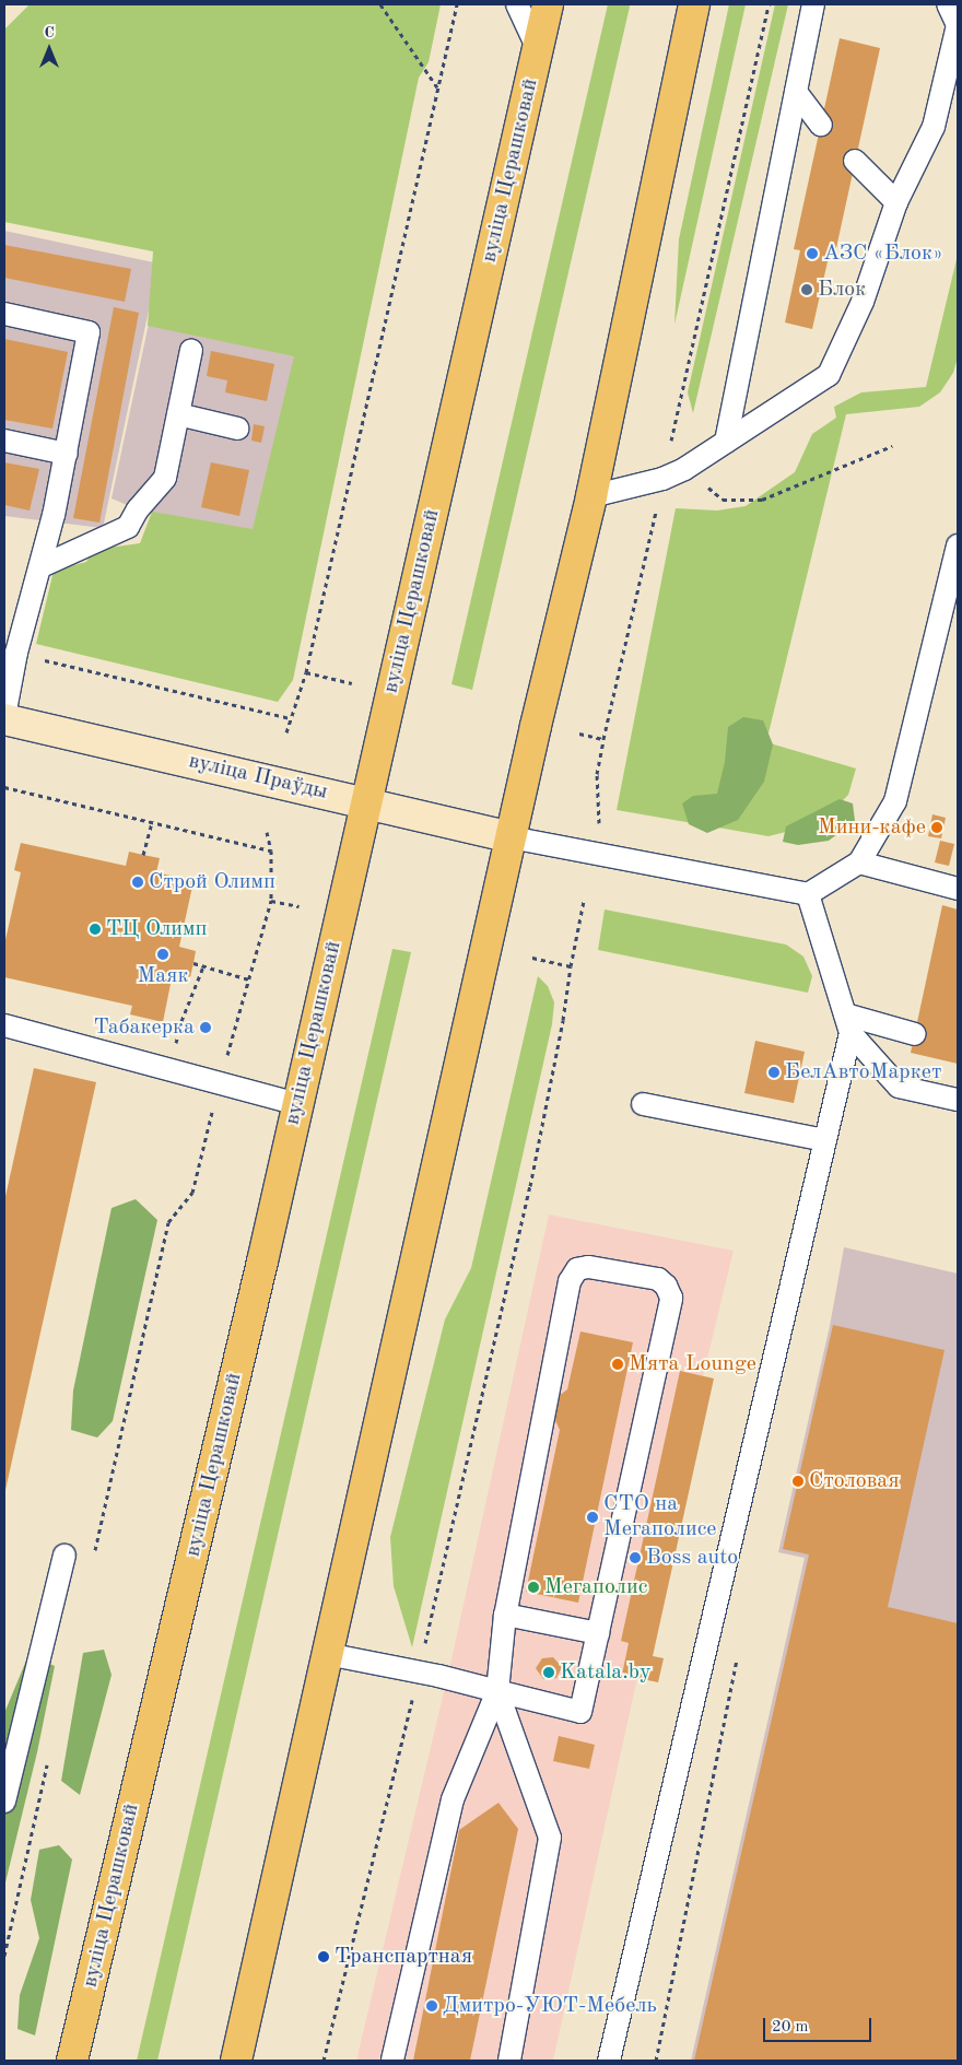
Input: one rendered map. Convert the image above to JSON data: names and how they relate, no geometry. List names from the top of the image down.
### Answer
{
  "streets": {
    "main road": ["вуліца Церашковай", "вуліца Праўды"]
  },
  "crossings": [
    ["вуліца Церашковай", "вуліца Праўды"]
  ],
  "places": [
    "АЗС «Блок»",
    "Блок",
    "Мини-кафе",
    "Строй Олимп",
    "ТЦ Олимп",
    "Маяк",
    "Табакерка",
    "БелАвтоМаркет",
    "Мята Lounge",
    "Столовая",
    "СТО на Мегаполисе",
    "Boss auto",
    "Мегаполис",
    "Katala.by",
    "Транспартная",
    "Дмитро-УЮТ-Мебель"
  ],
  "scale_bar": "20 m",
  "north": "top"
}
